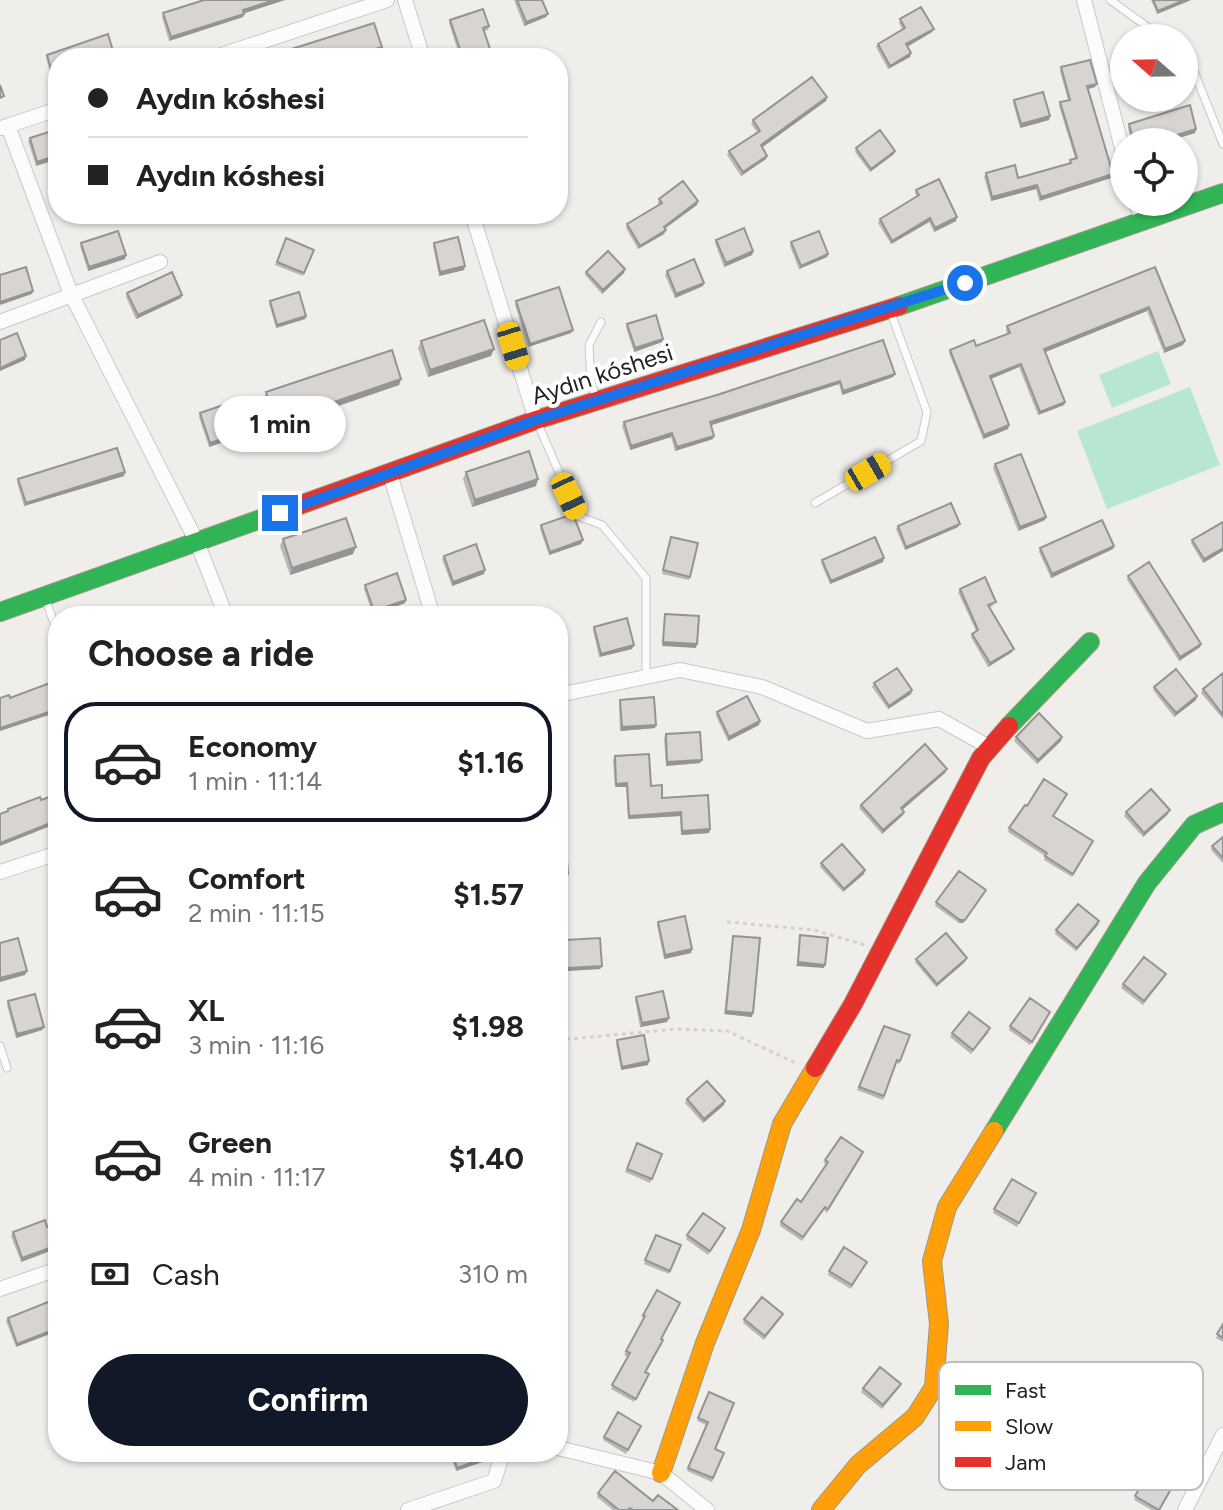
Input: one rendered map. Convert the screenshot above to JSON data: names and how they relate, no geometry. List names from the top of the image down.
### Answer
{
  "streets": {
    "street": ["Aydın kóshesi"]
  },
  "legend": ["Fast", "Slow", "Jam"],
  "north": "left",
  "page": {
    "banner": ["Aydın kóshesi", "Aydın kóshesi"],
    "bubble": "1 min",
    "heading": "Choose a ride",
    "list": [
      {
        "name": "Economy",
        "note": "1 min · 11:14",
        "value": "$1.16"
      },
      {
        "name": "Comfort",
        "note": "2 min · 11:15",
        "value": "$1.57"
      },
      {
        "name": "XL",
        "note": "3 min · 11:16",
        "value": "$1.98"
      },
      {
        "name": "Green",
        "note": "4 min · 11:17",
        "value": "$1.40"
      }
    ],
    "pay": ["Cash", "310 m"],
    "buttons": "Confirm"
  }
}
